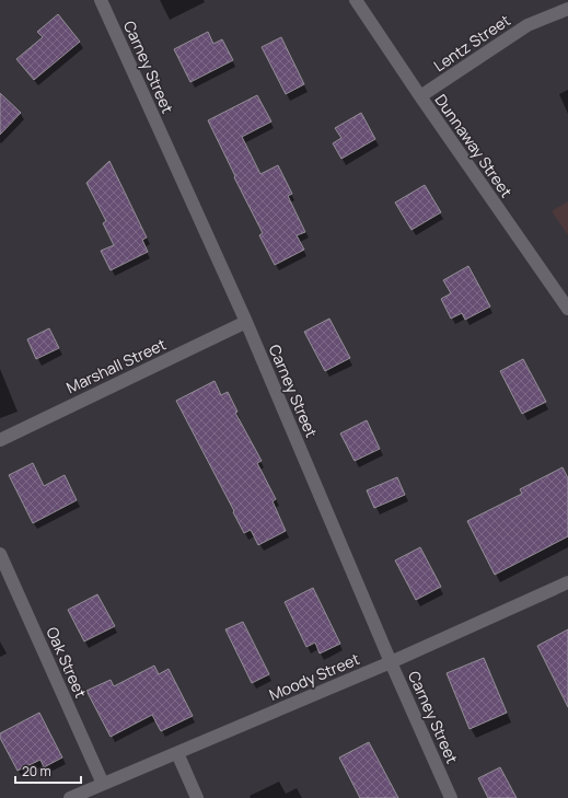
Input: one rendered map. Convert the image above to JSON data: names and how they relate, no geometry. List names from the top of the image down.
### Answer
{
  "streets": {
    "street": [
      "Lentz Street",
      "Carney Street",
      "Dunnaway Street",
      "Marshall Street",
      "Oak Street",
      "Moody Street"
    ]
  },
  "crossings": [
    ["Lentz Street", "Dunnaway Street"],
    ["Carney Street", "Marshall Street"],
    ["Carney Street", "Moody Street"],
    ["Oak Street", "Moody Street"]
  ],
  "scale_bar": "20 m"
}
